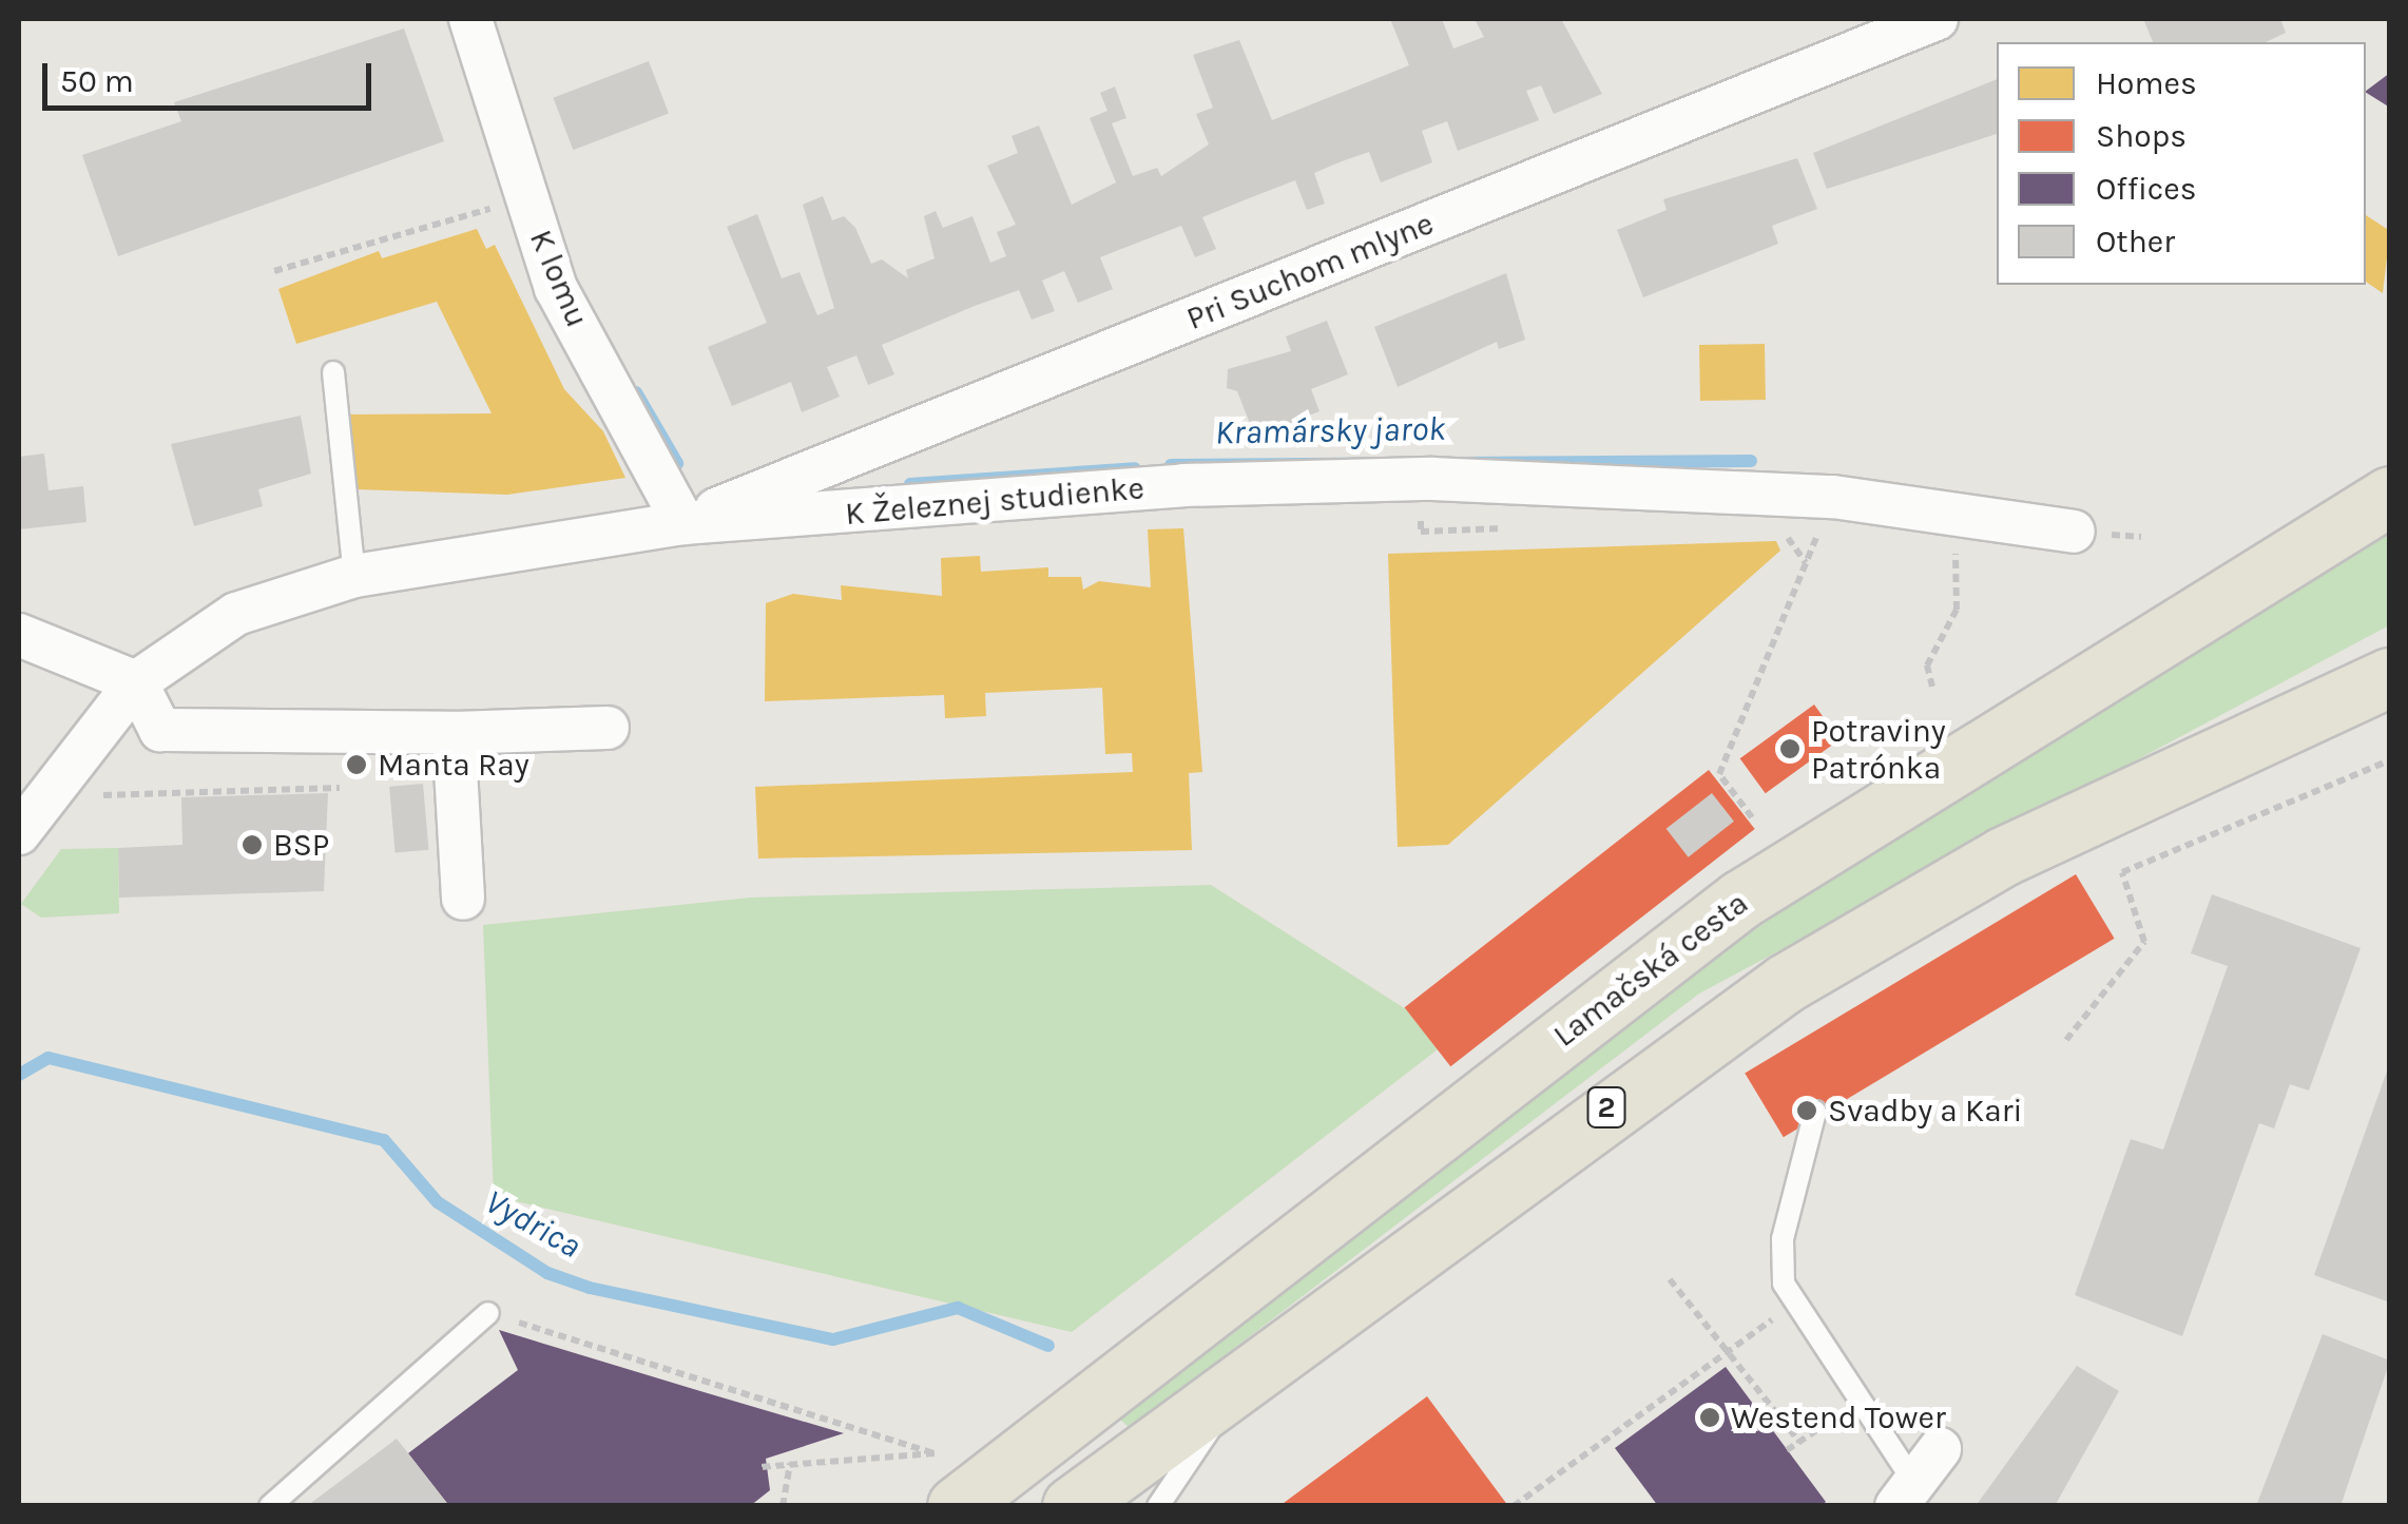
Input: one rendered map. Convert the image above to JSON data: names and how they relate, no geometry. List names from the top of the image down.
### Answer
{
  "streets": {
    "main road": ["Lamačská cesta", "2"],
    "street": ["Pri Suchom mlyne", "K lomu", "K Železnej studienke"]
  },
  "crossings": [
    ["Pri Suchom mlyne", "K lomu"],
    ["Pri Suchom mlyne", "K Železnej studienke"],
    ["K lomu", "K Železnej studienke"]
  ],
  "water": ["Kramársky jarok", "Vydrica"],
  "places": [
    "Potraviny Patrónka",
    "Manta Ray",
    "BSP",
    "Svadby a Kari",
    "Westend Tower"
  ],
  "legend": [
    "Homes",
    "Shops",
    "Offices",
    "Other"
  ],
  "scale_bar": "50 m"
}
